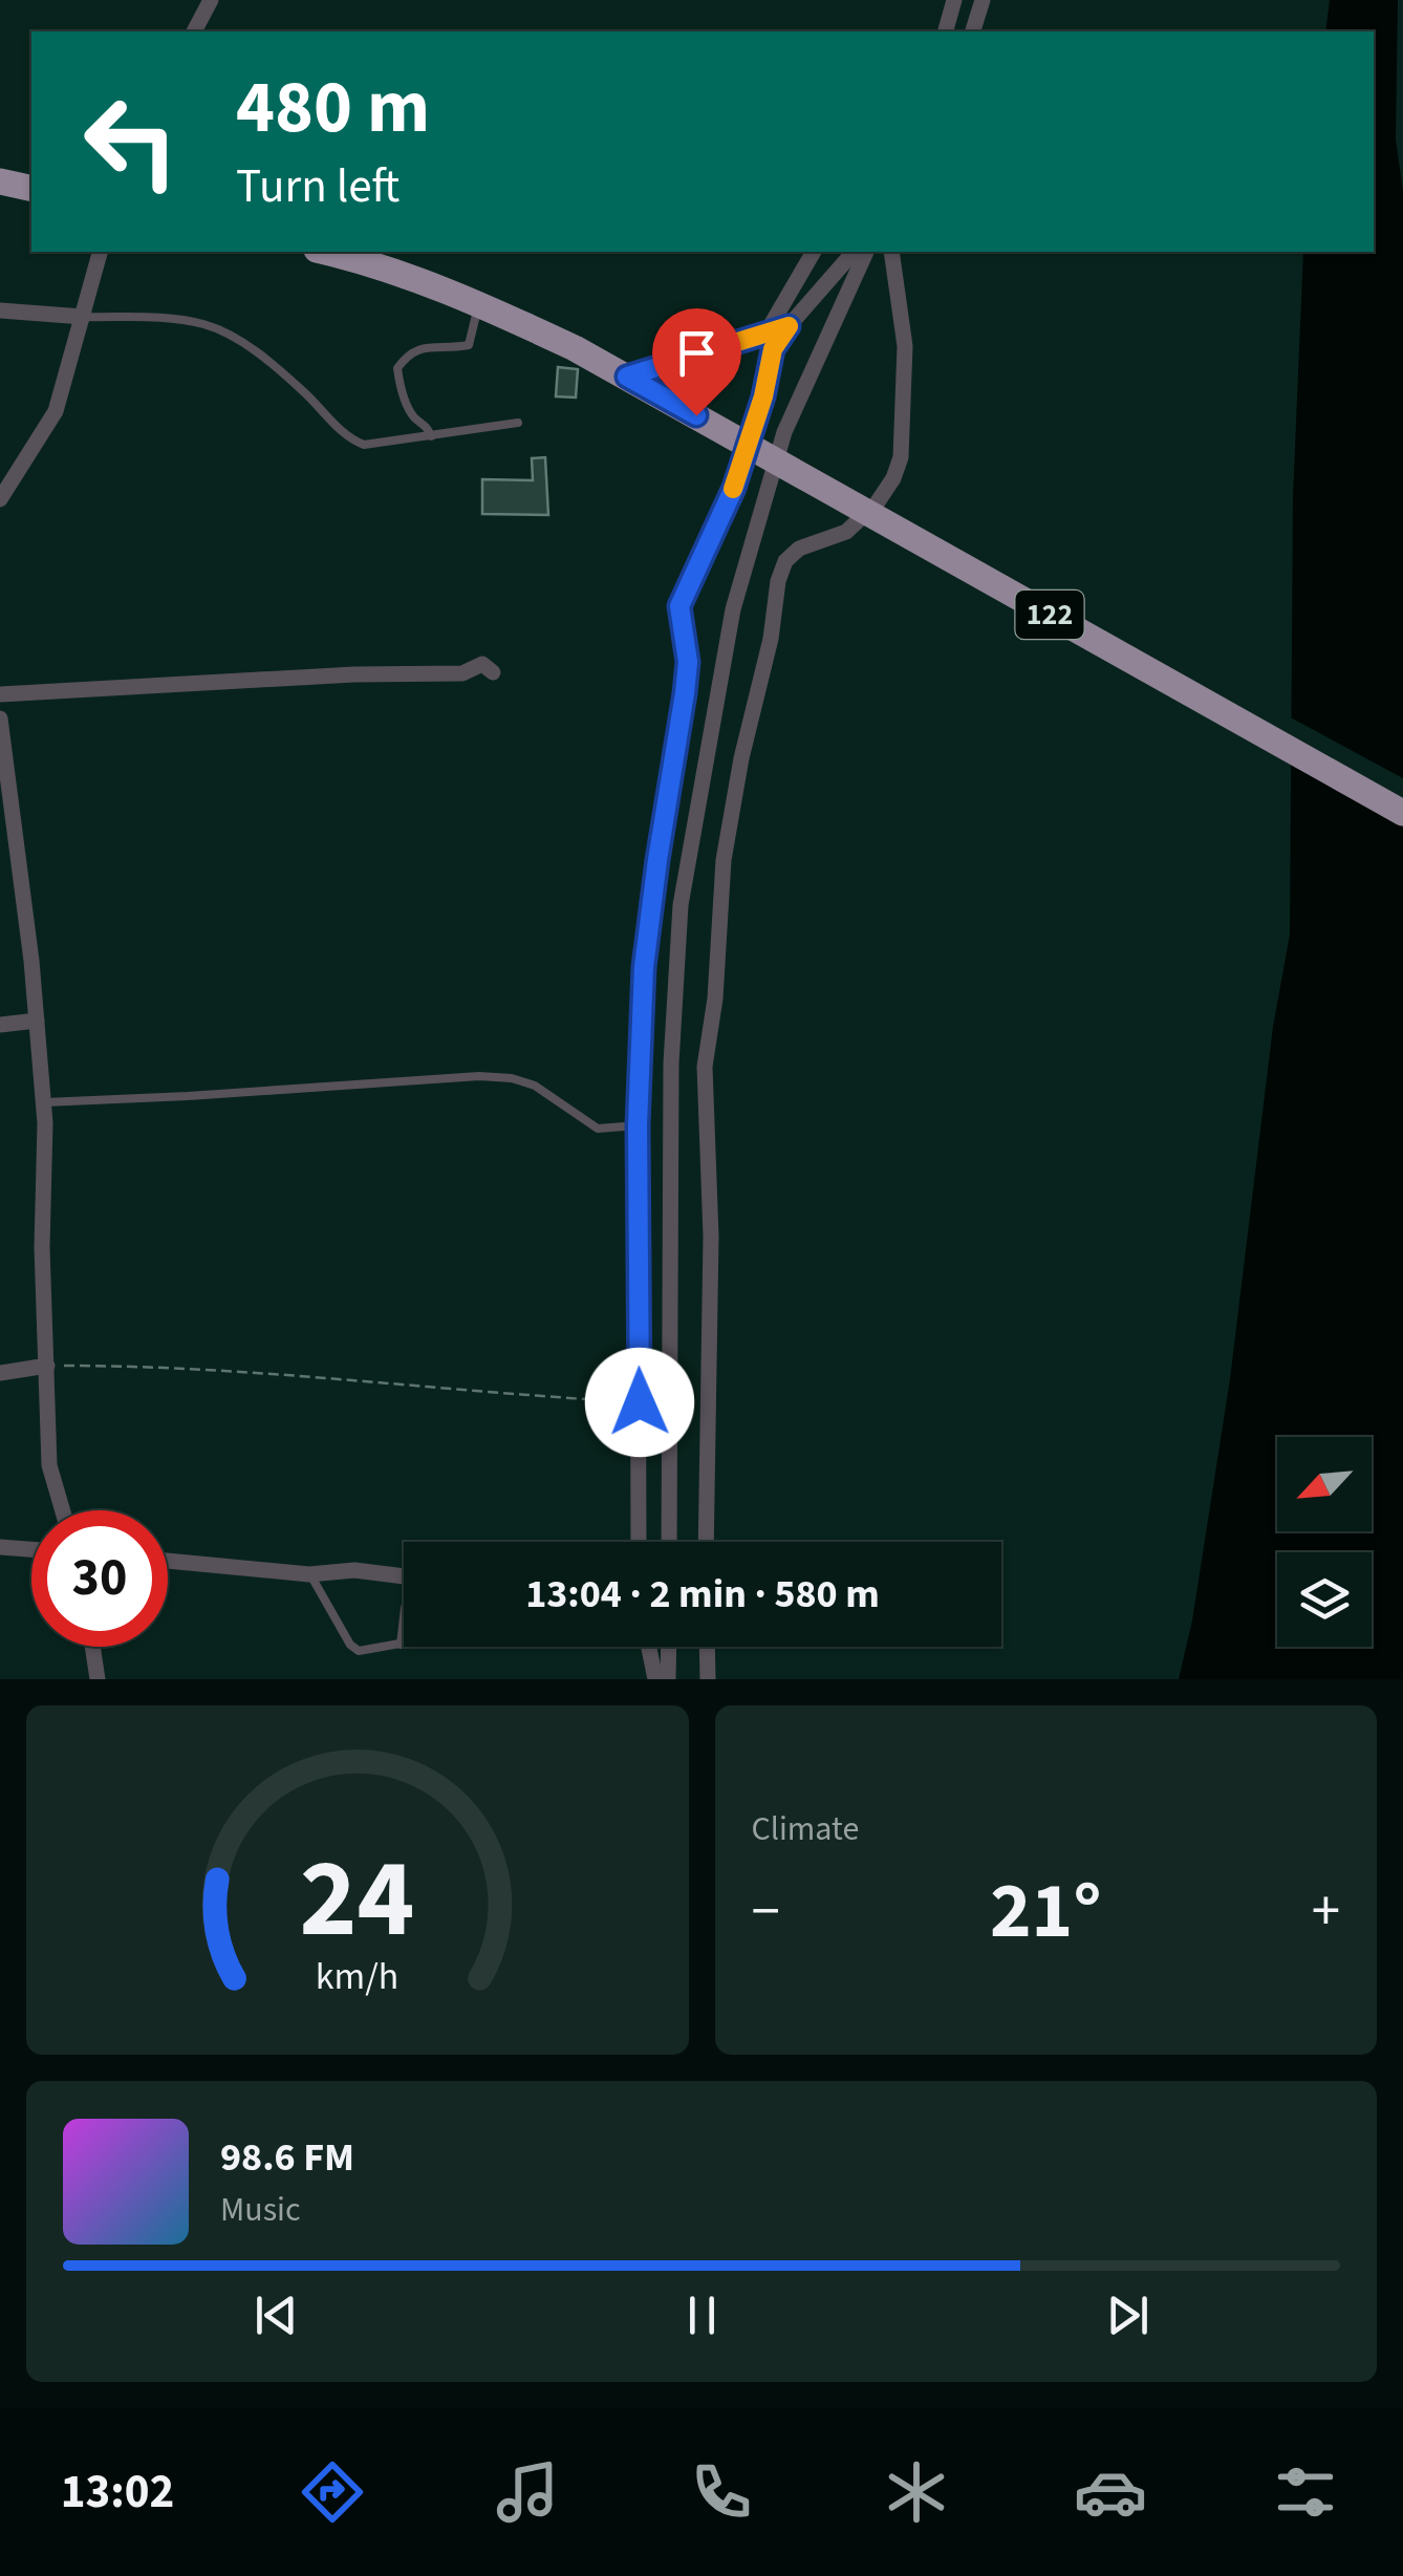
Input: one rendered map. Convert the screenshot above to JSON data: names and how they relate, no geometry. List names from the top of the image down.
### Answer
{
  "streets": {
    "main road": ["122"]
  },
  "north": "bottom left",
  "page": {
    "turn": ["480 m", "Turn left"],
    "limit": "30",
    "trip": "13:04 · 2 min · 580 m",
    "tile": "Climate",
    "heat": ["−", "21°", "+"],
    "song": ["98.6 FM", "Music"],
    "tabs": "13:02",
    "gauge": ["24", "km/h"]
  }
}
